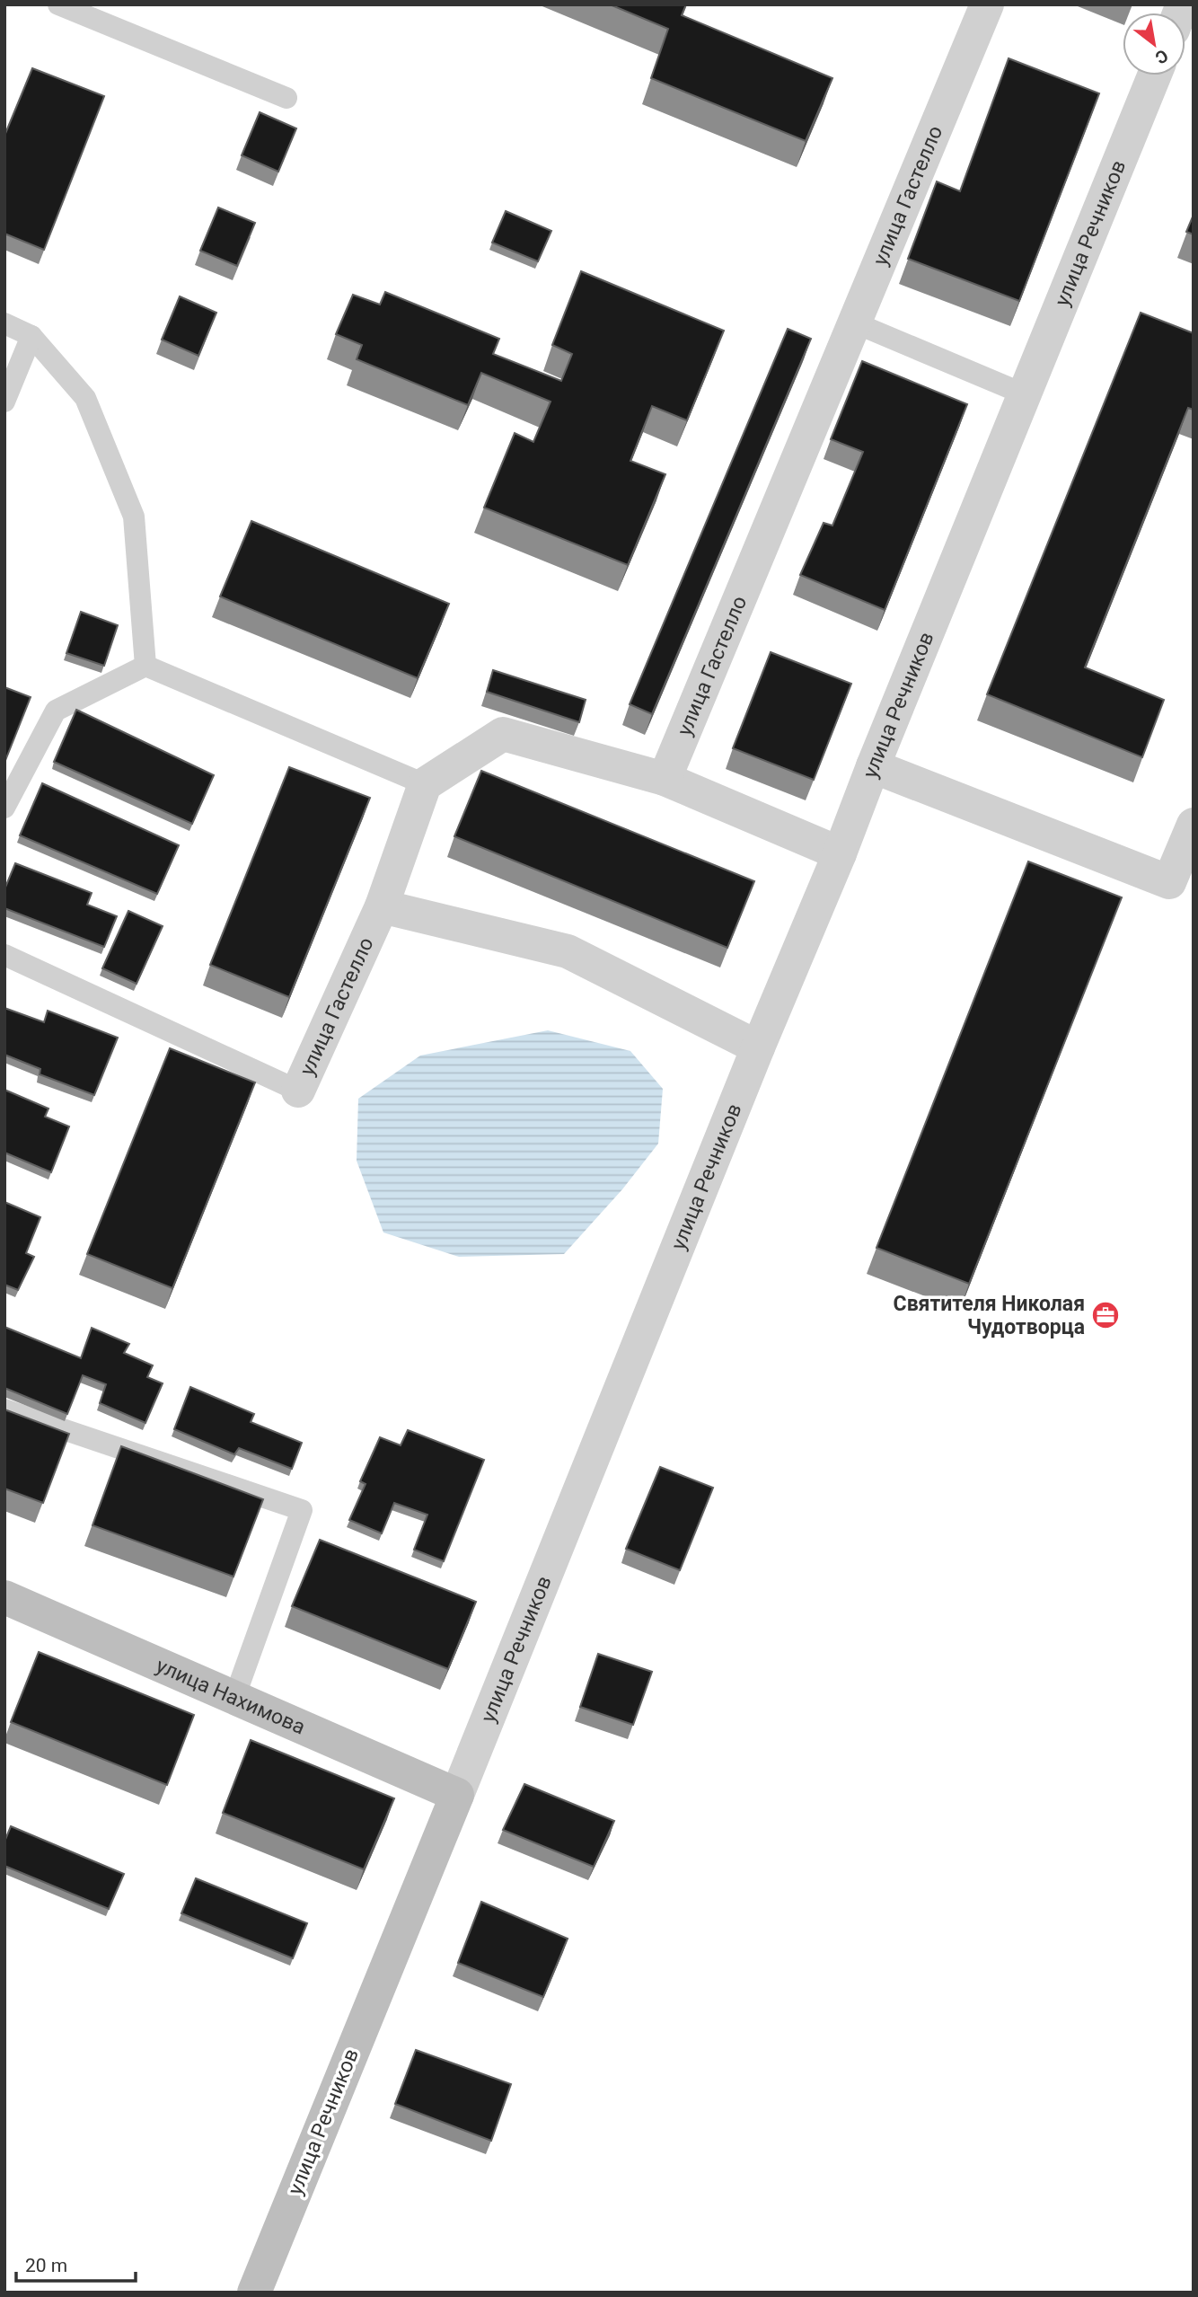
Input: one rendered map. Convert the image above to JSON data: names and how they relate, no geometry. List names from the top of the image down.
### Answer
{
  "streets": {
    "street": ["улица Гастелло", "улица Речников", "улица Нахимова"]
  },
  "crossings": [
    ["улица Речников", "улица Нахимова"]
  ],
  "places": {
    "office": ["Святителя Николая Чудотворца"]
  },
  "scale_bar": "20 m",
  "north": "bottom right"
}
